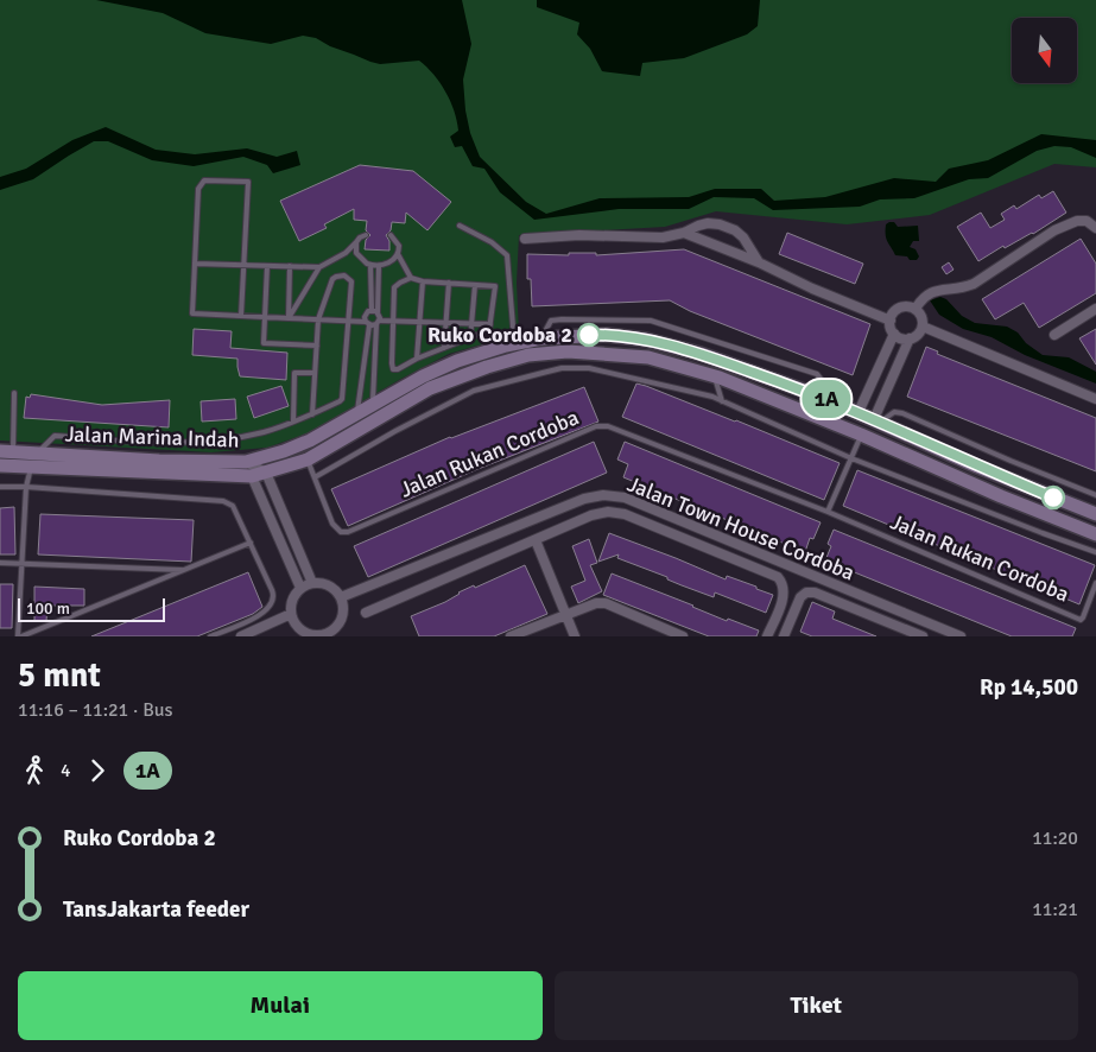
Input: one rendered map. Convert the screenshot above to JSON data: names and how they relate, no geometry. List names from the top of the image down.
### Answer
{
  "streets": {
    "main road": ["Jalan Marina Indah"],
    "street": ["Jalan Town House Cordoba"],
    "lane": ["Jalan Rukan Cordoba"]
  },
  "crossings": [
    ["Jalan Marina Indah", "Jalan Rukan Cordoba"],
    ["Jalan Marina Indah", "Jalan Town House Cordoba"]
  ],
  "places": ["Ruko Cordoba 2"],
  "lines": ["bus line 1A"],
  "scale_bar": "100 m",
  "north": "bottom",
  "page": {
    "on_map": "1A",
    "scale": "100 m",
    "heading": ["5 mnt", "11:16 – 11:21 · Bus", "Rp 14,500"],
    "legs": ["4", "1A"],
    "list": [
      {
        "name": "Ruko Cordoba 2",
        "value": "11:20"
      },
      {
        "name": "TansJakarta feeder",
        "value": "11:21"
      }
    ],
    "buttons": ["Mulai", "Tiket"]
  }
}
